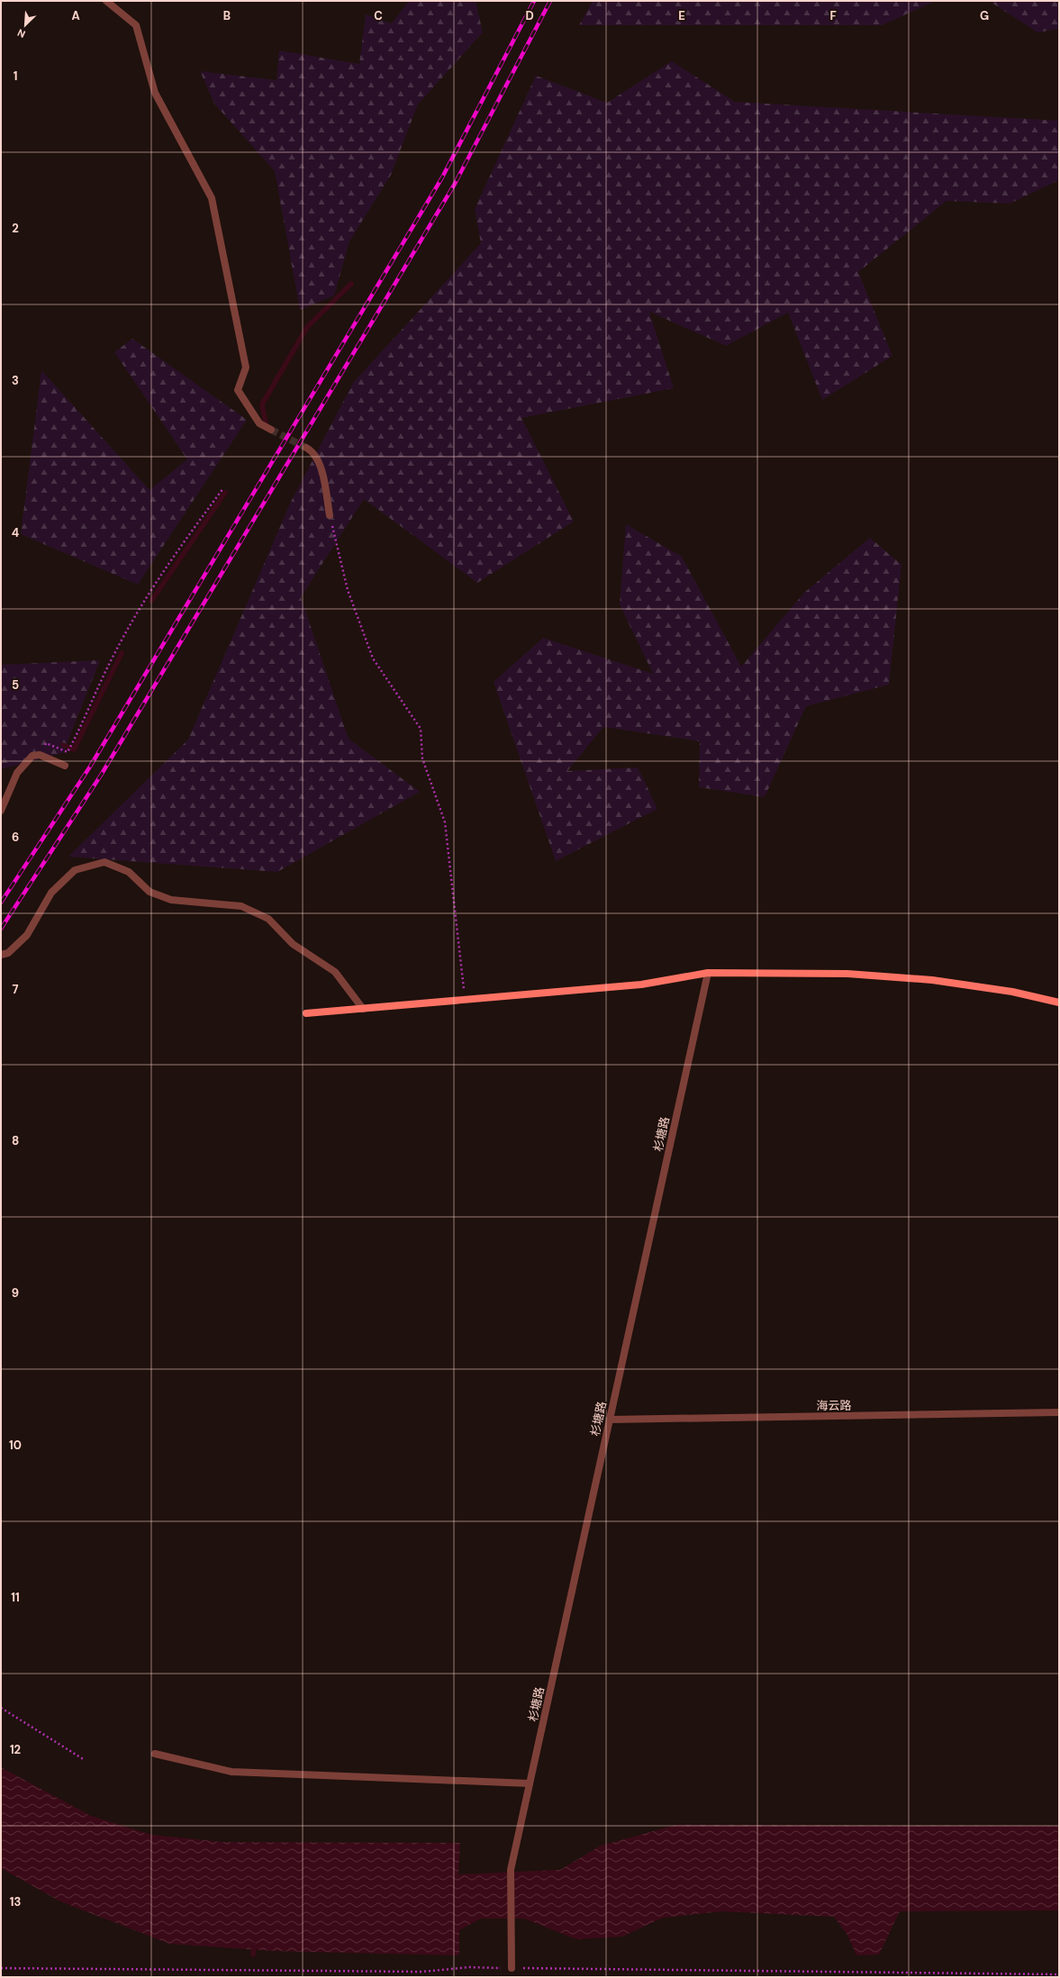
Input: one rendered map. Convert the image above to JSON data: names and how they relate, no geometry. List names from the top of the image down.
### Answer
{
  "streets": {
    "street": ["杉塘路", "海云路"]
  },
  "crossings": [
    ["杉塘路", "海云路"]
  ],
  "north": "bottom left",
  "grid": {
    "columns": [
      "A",
      "B",
      "C",
      "D",
      "E",
      "F",
      "G"
    ],
    "rows": [
      "1",
      "2",
      "3",
      "4",
      "5",
      "6",
      "7",
      "8",
      "9",
      "10",
      "11",
      "12",
      "13"
    ]
  }
}
